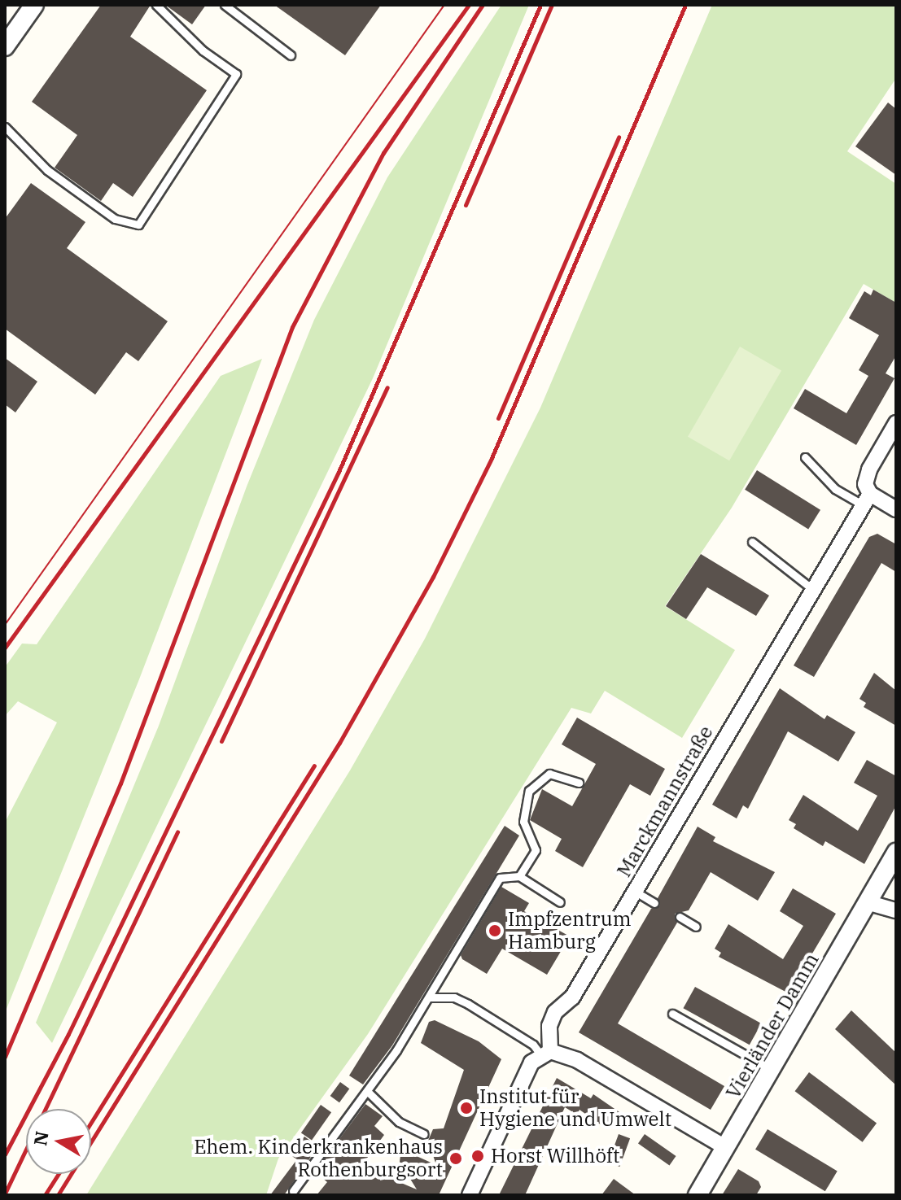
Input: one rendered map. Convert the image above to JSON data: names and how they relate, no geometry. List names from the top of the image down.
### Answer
{
  "streets": {
    "street": ["Marckmannstraße", "Vierländer Damm"]
  },
  "places": [
    "Impfzentrum Hamburg",
    "Institut für Hygiene und Umwelt",
    "Horst Willhöft",
    "Ehem. Kinderkrankenhaus Rothenburgsort"
  ],
  "north": "left"
}
